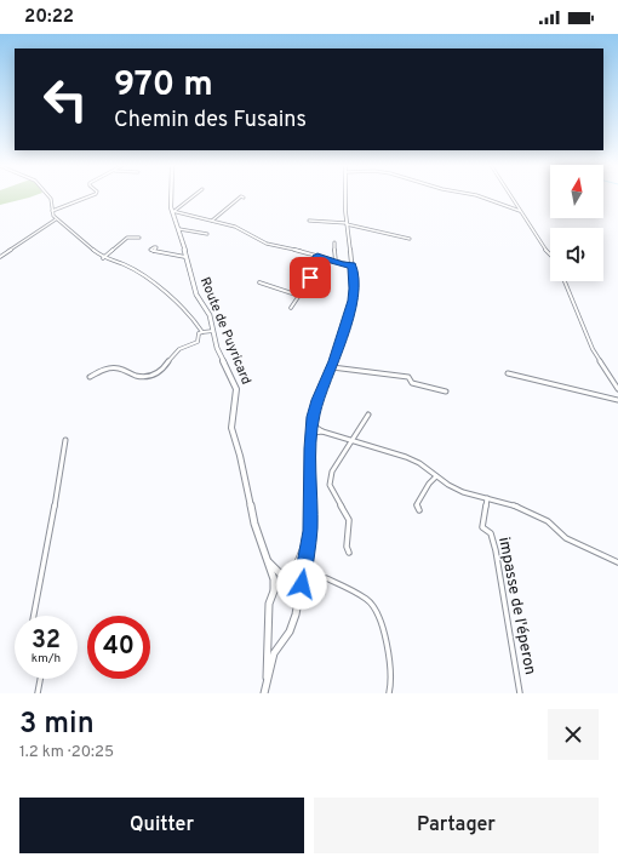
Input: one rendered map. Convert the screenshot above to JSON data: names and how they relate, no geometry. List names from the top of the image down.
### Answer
{
  "streets": {
    "main road": ["Route de Puyricard"],
    "street": ["impasse de l'éperon"]
  },
  "north": "top",
  "page": {
    "status": "20:22",
    "turn": ["970 m", "Chemin des Fusains"],
    "speed": "32 km/h",
    "limit": "40",
    "heading": ["3 min", "1.2 km · 20:25"],
    "buttons": ["Quitter", "Partager"]
  }
}
